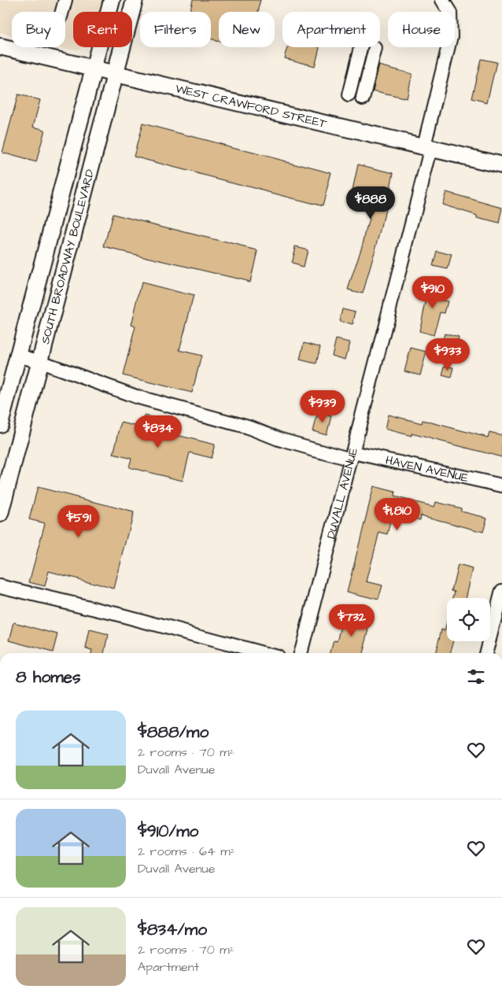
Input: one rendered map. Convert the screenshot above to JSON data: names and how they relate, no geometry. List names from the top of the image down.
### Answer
{
  "streets": {
    "main road": ["WEST CRAWFORD STREET", "SOUTH BROADWAY BOULEVARD"],
    "street": ["HAVEN AVENUE", "DUVALL AVENUE"]
  },
  "crossings": [
    ["WEST CRAWFORD STREET", "SOUTH BROADWAY BOULEVARD"],
    ["WEST CRAWFORD STREET", "DUVALL AVENUE"],
    ["SOUTH BROADWAY BOULEVARD", "HAVEN AVENUE"],
    ["HAVEN AVENUE", "DUVALL AVENUE"]
  ],
  "page": {
    "chip": [
      "Buy",
      "Rent",
      "Filters",
      "New",
      "Apartment",
      "House"
    ],
    "price": [
      "$888",
      "$910",
      "$933",
      "$939",
      "$834",
      "$1,810",
      "$591",
      "$732"
    ],
    "heading": "8 homes",
    "list": [
      {
        "name": "$888/mo",
        "note": "2 rooms · 70 m² · Duvall Avenue"
      },
      {
        "name": "$910/mo",
        "note": "2 rooms · 64 m² · Duvall Avenue"
      },
      {
        "name": "$834/mo",
        "note": "2 rooms · 70 m² · Apartment"
      }
    ]
  }
}
